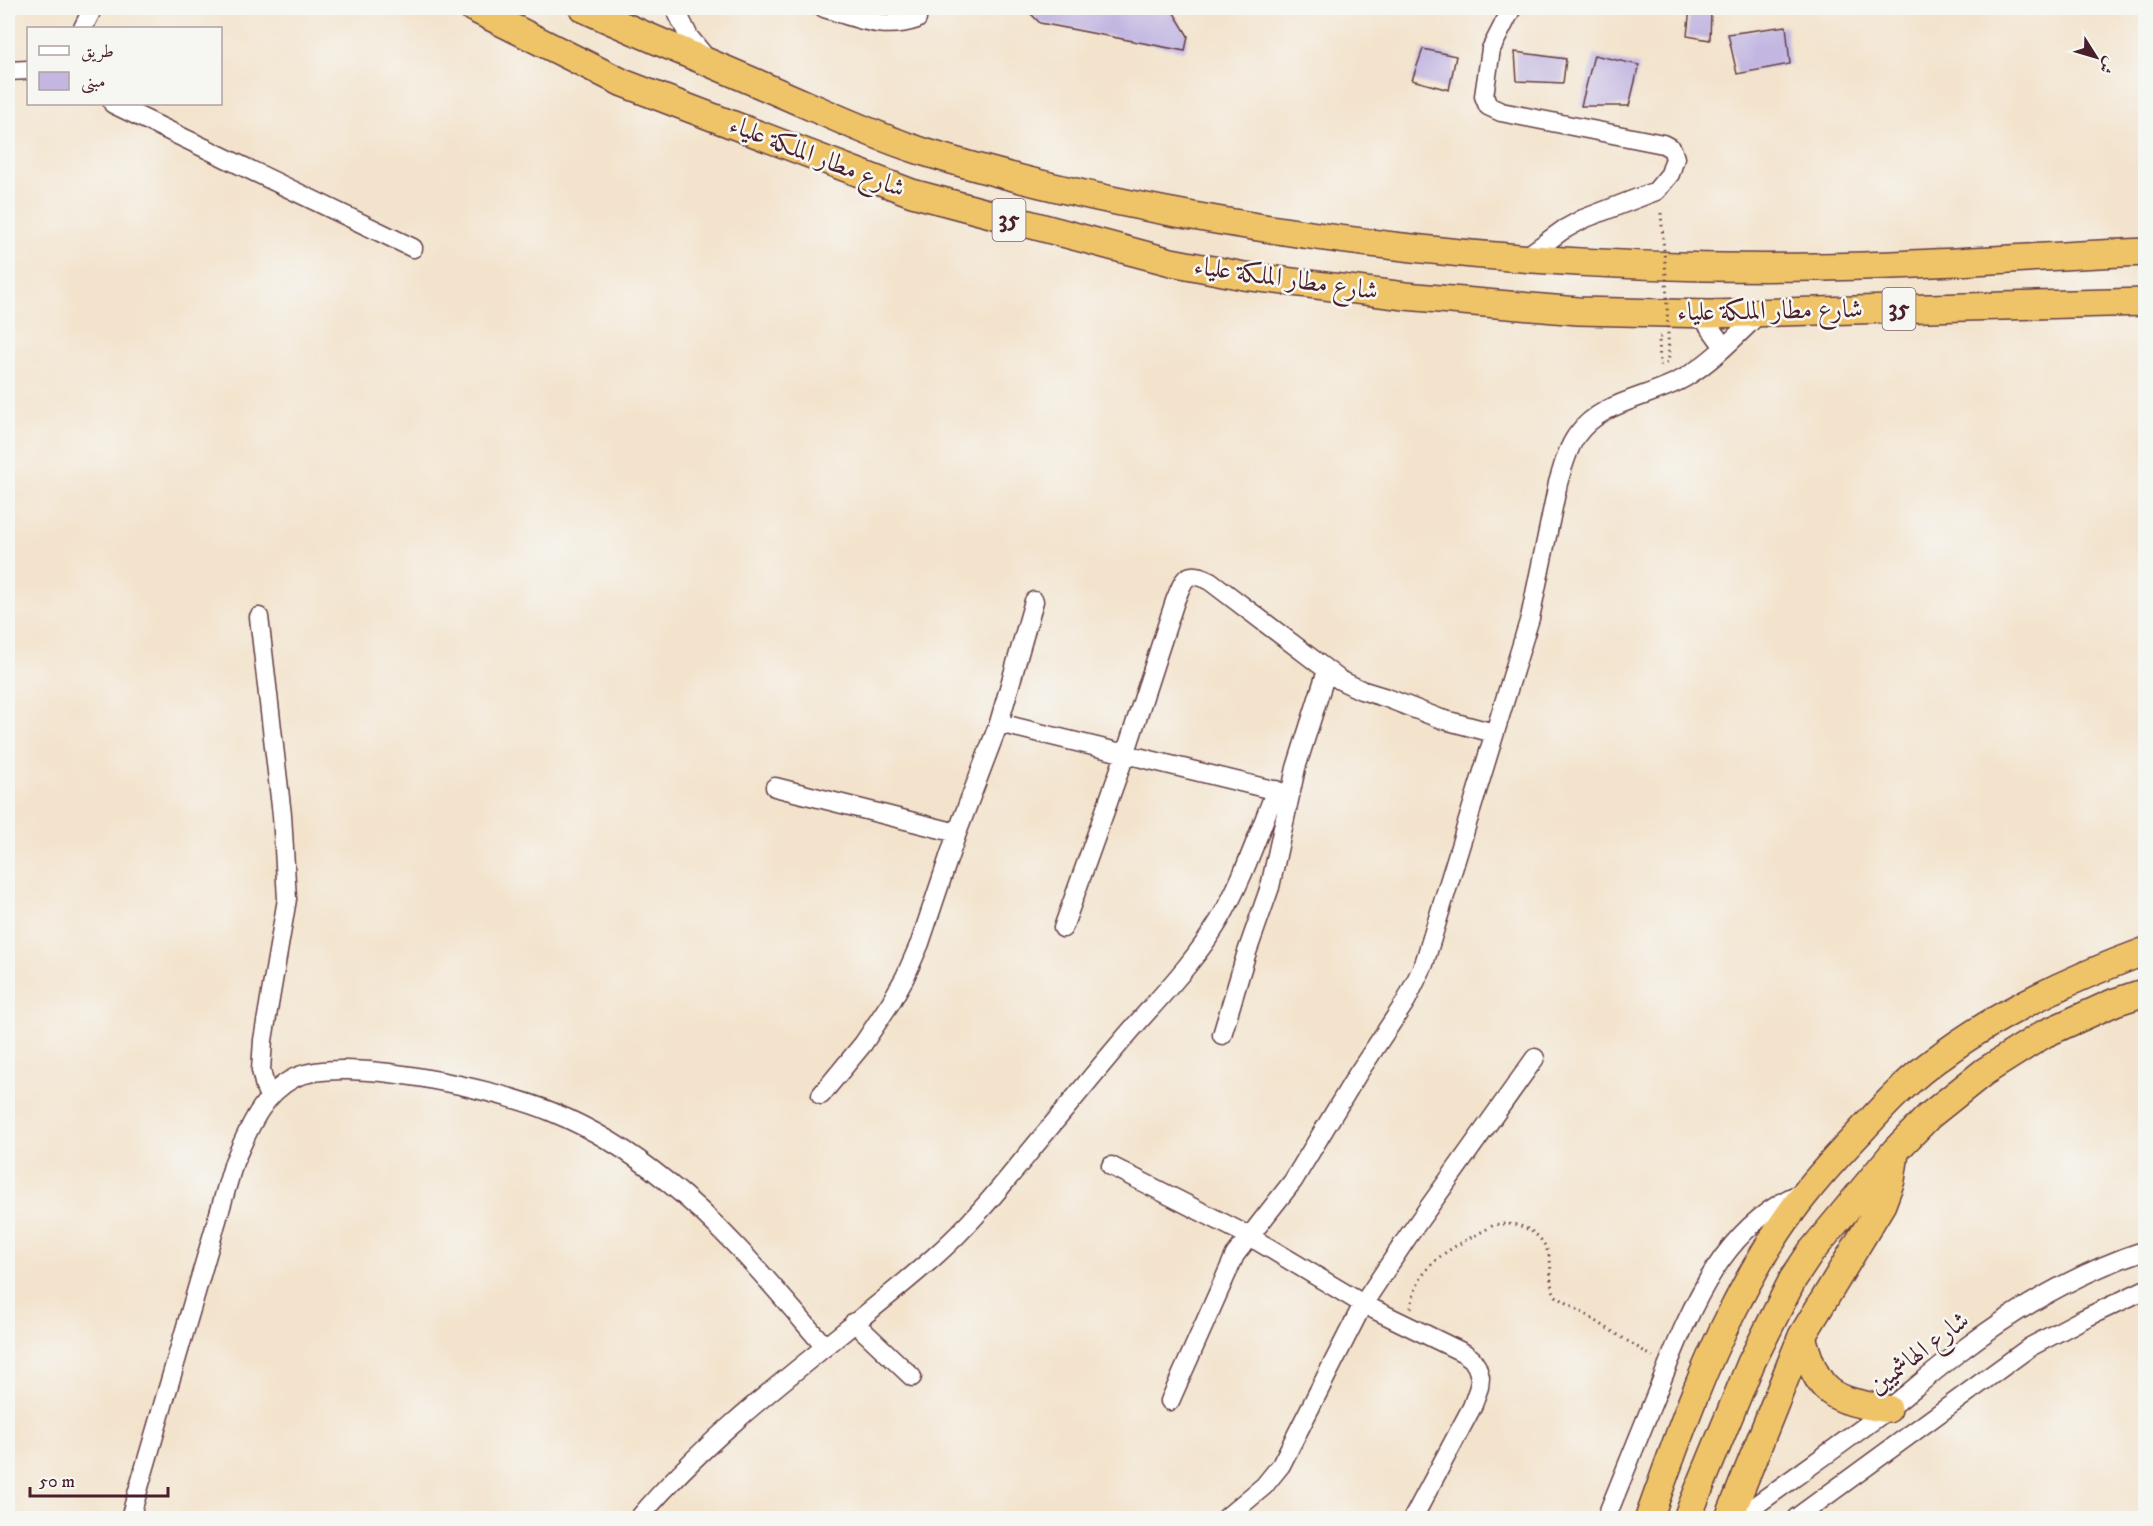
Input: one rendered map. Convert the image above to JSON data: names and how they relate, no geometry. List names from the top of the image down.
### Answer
{
  "streets": {
    "highway": ["شارع مطار الملكة علياء", "35"],
    "street": ["شارع الهاشميين"]
  },
  "crossings": [
    ["شارع مطار الملكة علياء", "35"]
  ],
  "legend": ["طريق", "مبنى"],
  "scale_bar": "50 m",
  "north": "bottom right"
}
